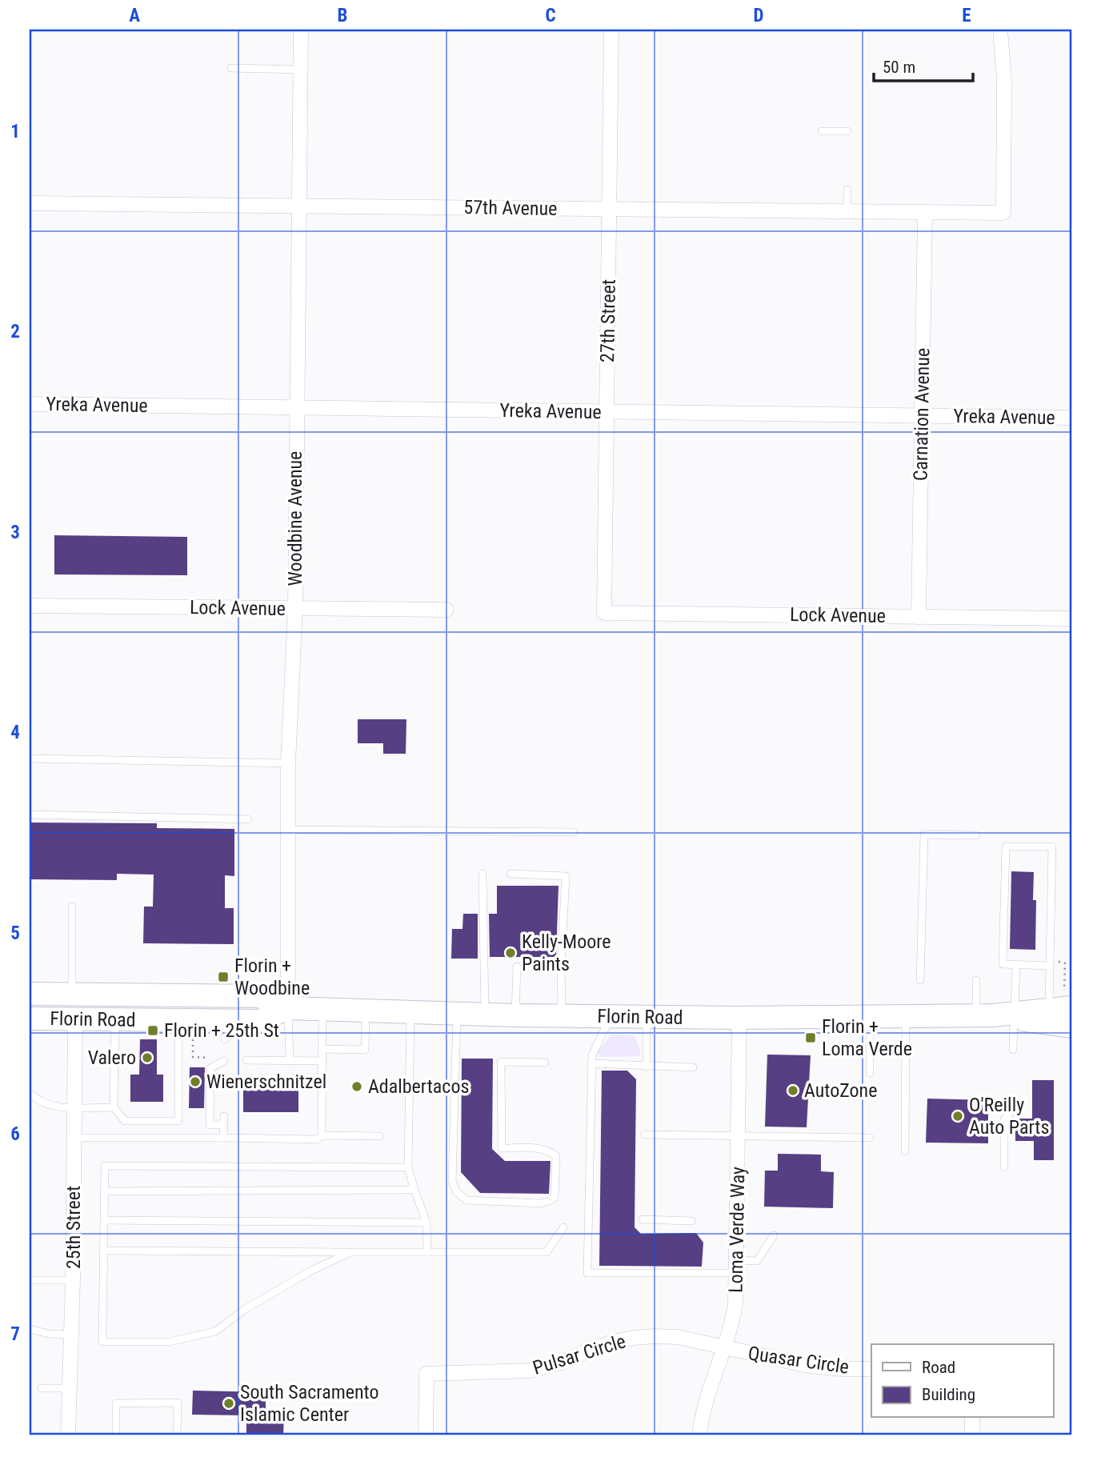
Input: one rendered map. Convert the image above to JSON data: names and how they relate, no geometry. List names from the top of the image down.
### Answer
{
  "streets": {
    "main road": ["Florin Road"],
    "street": [
      "57th Avenue",
      "27th Street",
      "Yreka Avenue",
      "Carnation Avenue",
      "Woodbine Avenue",
      "Lock Avenue",
      "25th Street",
      "Loma Verde Way",
      "Pulsar Circle",
      "Quasar Circle"
    ]
  },
  "crossings": [
    ["57th Avenue", "27th Street"],
    ["57th Avenue", "Carnation Avenue"],
    ["57th Avenue", "Woodbine Avenue"],
    ["27th Street", "Yreka Avenue"],
    ["27th Street", "Lock Avenue"],
    ["Yreka Avenue", "Carnation Avenue"],
    ["Yreka Avenue", "Woodbine Avenue"],
    ["Carnation Avenue", "Lock Avenue"],
    ["Woodbine Avenue", "Lock Avenue"],
    ["Woodbine Avenue", "Florin Road"],
    ["Florin Road", "25th Street"],
    ["Florin Road", "Loma Verde Way"],
    ["Loma Verde Way", "Pulsar Circle"],
    ["Loma Verde Way", "Quasar Circle"],
    ["Pulsar Circle", "Quasar Circle"]
  ],
  "places": {
    "other": [
      "Kelly-Moore Paints",
      "Valero",
      "Wienerschnitzel",
      "Adalbertacos",
      "AutoZone",
      "O'Reilly Auto Parts",
      "South Sacramento Islamic Center"
    ],
    "transit": ["Florin + Woodbine", "Florin + 25th St", "Florin + Loma Verde"]
  },
  "legend": ["Road", "Building"],
  "scale_bar": "50 m",
  "grid": {
    "columns": [
      "A",
      "B",
      "C",
      "D",
      "E"
    ],
    "rows": [
      "1",
      "2",
      "3",
      "4",
      "5",
      "6",
      "7"
    ]
  }
}
